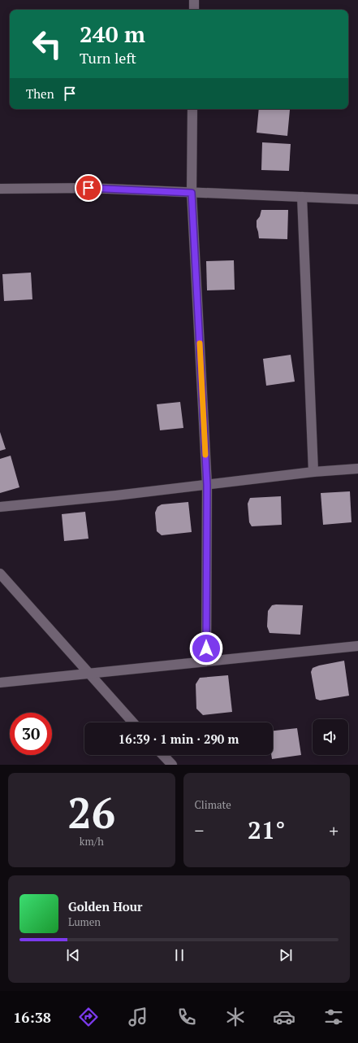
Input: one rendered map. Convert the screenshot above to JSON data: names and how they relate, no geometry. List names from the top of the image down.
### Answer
{
  "page": {
    "turn": ["240 m", "Turn left"],
    "then": "Then",
    "limit": "30",
    "trip": "16:39 · 1 min · 290 m",
    "tile": [
      ["26", "km/h"],
      "Climate"
    ],
    "heat": ["−", "21°", "+"],
    "song": ["Golden Hour", "Lumen"],
    "tabs": "16:38"
  }
}
